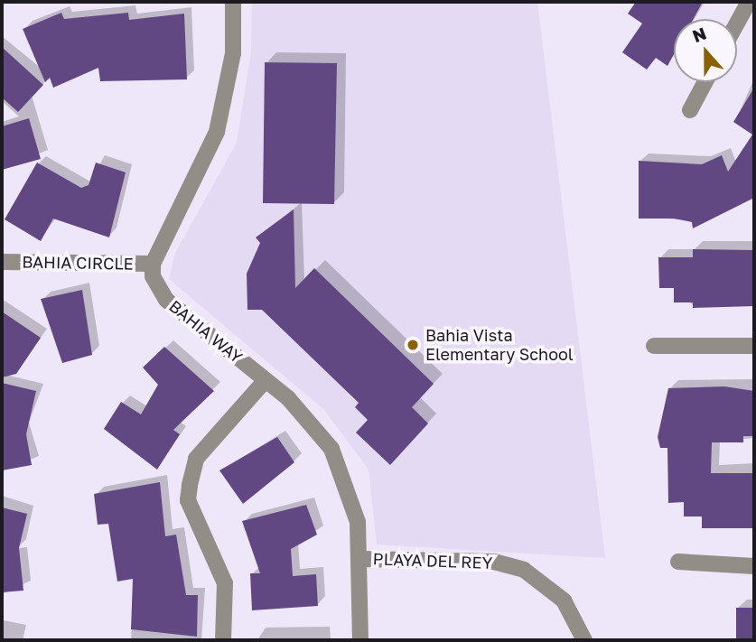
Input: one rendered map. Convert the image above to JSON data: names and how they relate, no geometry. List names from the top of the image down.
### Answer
{
  "streets": {
    "street": ["BAHIA CIRCLE", "BAHIA WAY", "PLAYA DEL REY"]
  },
  "crossings": [
    ["BAHIA CIRCLE", "BAHIA WAY"],
    ["BAHIA WAY", "PLAYA DEL REY"]
  ],
  "places": ["Bahia Vista Elementary School"],
  "north": "top"
}
